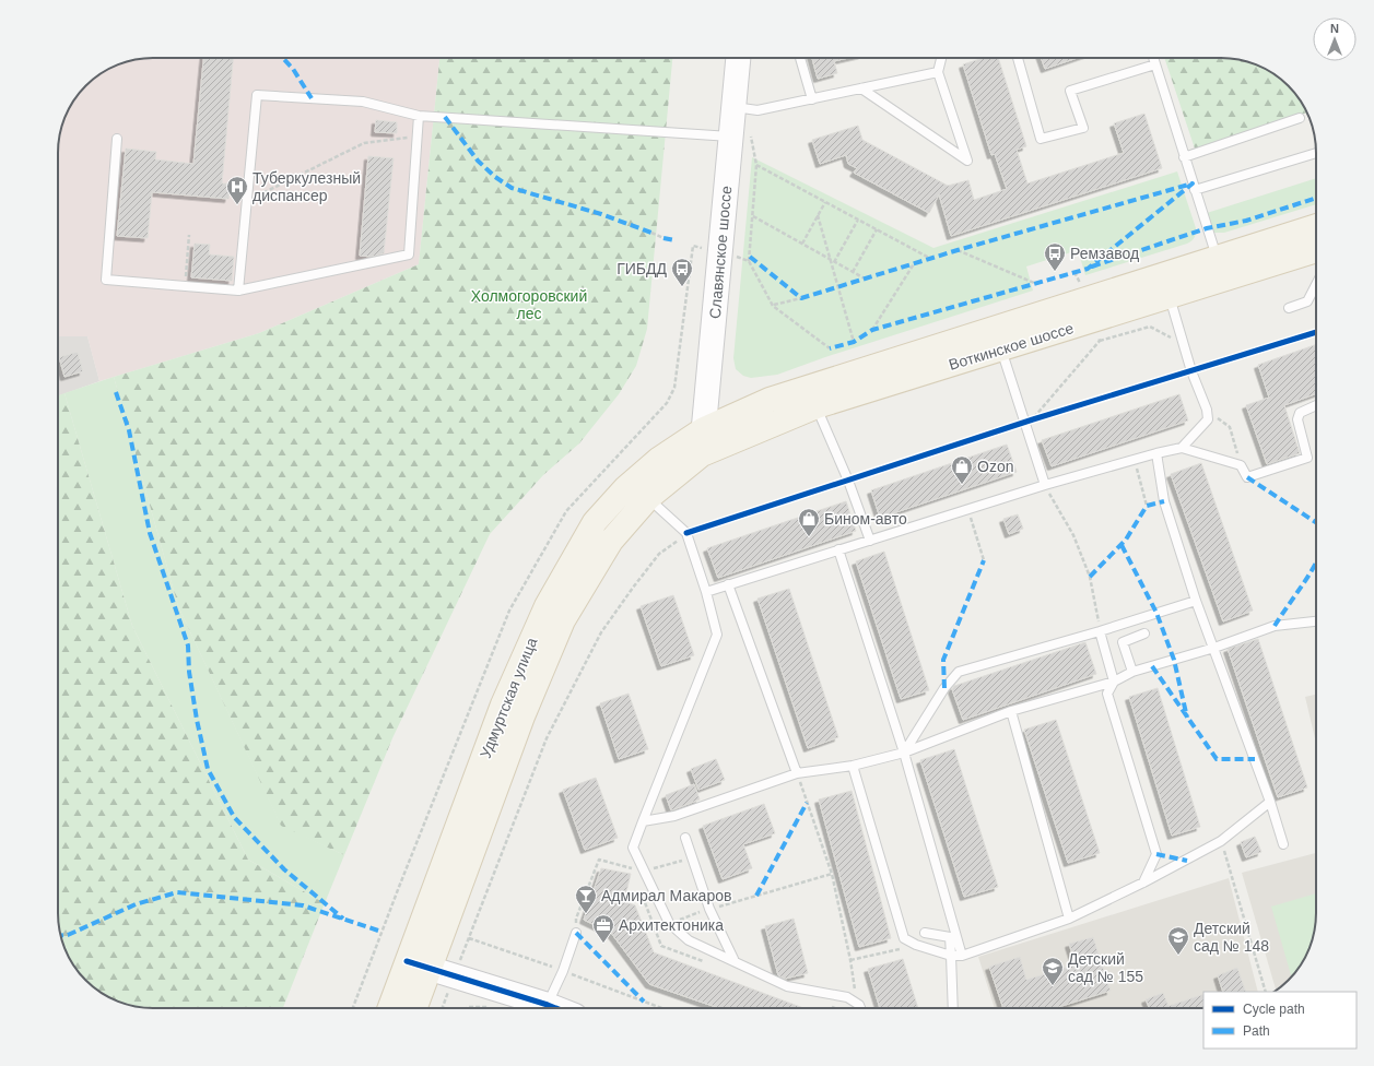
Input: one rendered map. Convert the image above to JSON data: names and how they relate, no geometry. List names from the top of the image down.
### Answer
{
  "streets": {
    "main road": ["Славянское шоссе", "Воткинское шоссе", "Удмуртская улица"]
  },
  "crossings": [
    ["Славянское шоссе", "Воткинское шоссе"],
    ["Славянское шоссе", "Удмуртская улица"],
    ["Воткинское шоссе", "Удмуртская улица"]
  ],
  "parks": ["Холмогоровский лес"],
  "places": {
    "hospital": ["Туберкулезный диспансер"],
    "bus stop": ["Ремзавод", "ГИБДД"],
    "shop": ["Ozon", "Бином-авто"],
    "bar": ["Адмирал Макаров"],
    "office": ["Архитектоника"],
    "school or university": ["Детский сад № 148", "Детский сад № 155"]
  },
  "legend": ["Cycle path", "Path"],
  "north": "top"
}
